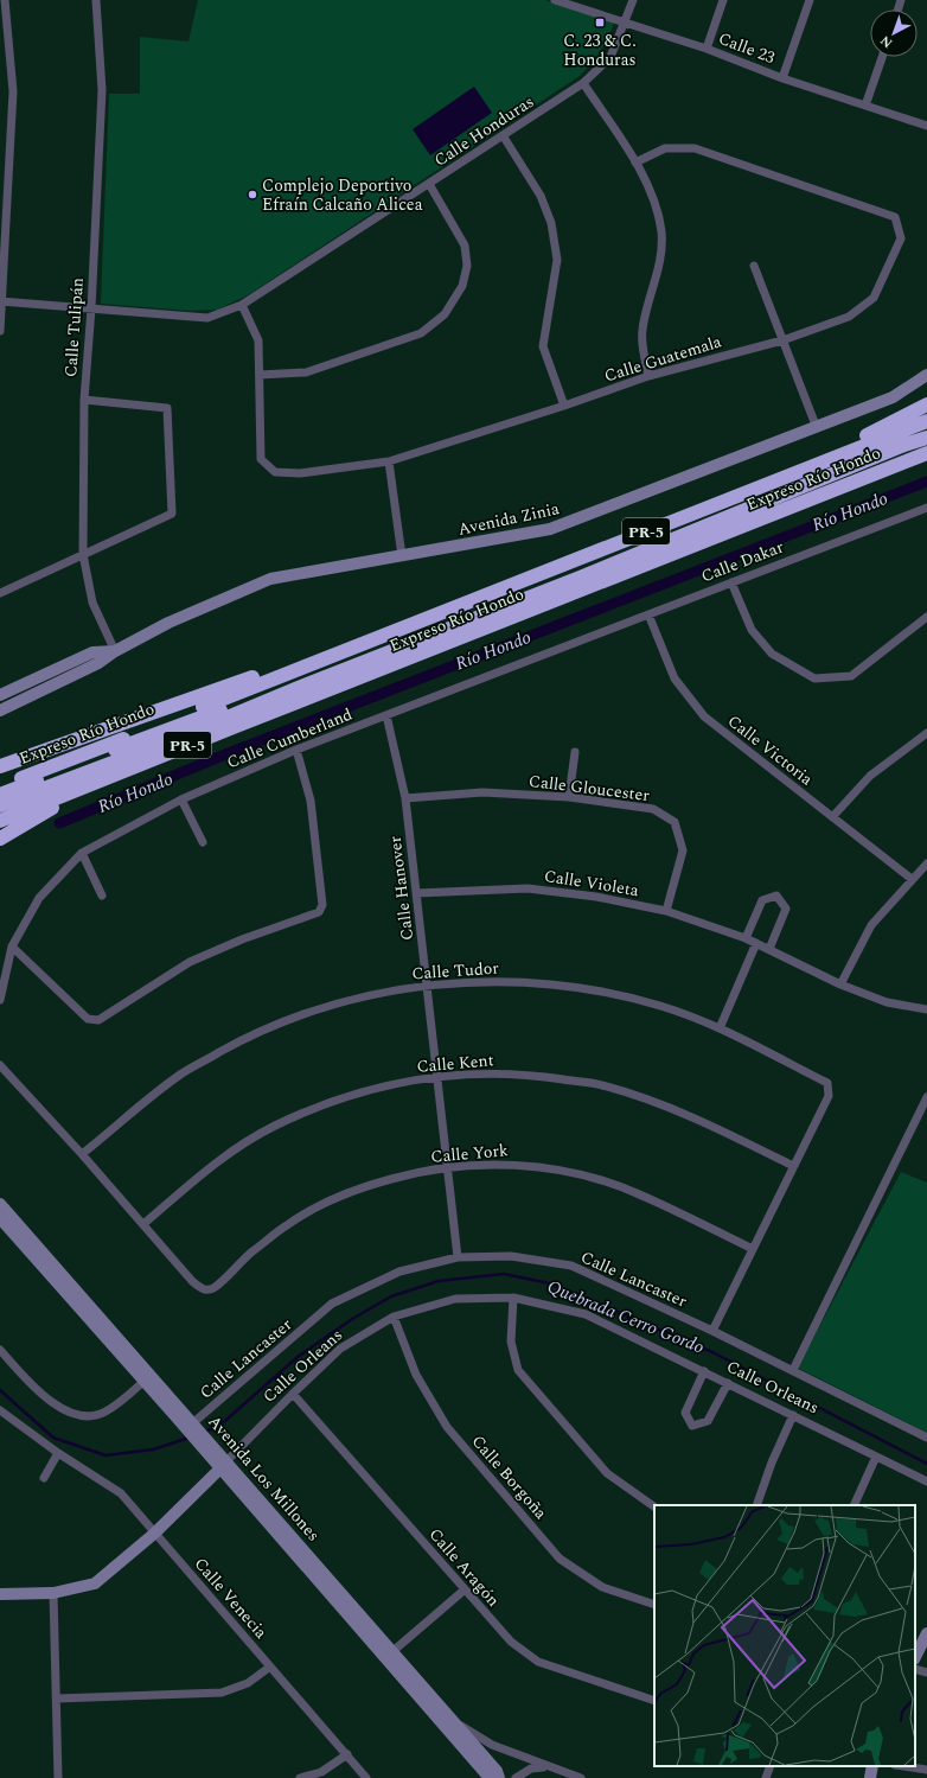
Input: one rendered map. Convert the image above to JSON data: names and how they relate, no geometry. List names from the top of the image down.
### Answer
{
  "streets": {
    "highway": ["Expreso Río Hondo", "PR-5"],
    "street": [
      "Calle 23",
      "Calle Honduras",
      "Calle Tulipán",
      "Calle Guatemala",
      "Avenida Zinia",
      "Calle Dakar",
      "Calle Cumberland",
      "Calle Victoria",
      "Calle Gloucester",
      "Calle Violeta",
      "Calle Hanover",
      "Calle Tudor",
      "Calle Kent",
      "Calle York",
      "Calle Lancaster",
      "Calle Orleans",
      "Calle Borgoña",
      "Avenida Los Millones",
      "Calle Aragón",
      "Calle Venecia"
    ]
  },
  "crossings": [
    ["Calle 23", "Calle Honduras"],
    ["Calle Honduras", "Calle Tulipán"],
    ["Calle Honduras", "Calle Guatemala"],
    ["Calle Tulipán", "Avenida Zinia"],
    ["Calle Dakar", "Calle Cumberland"],
    ["Calle Dakar", "Calle Victoria"],
    ["Calle Cumberland", "Calle Hanover"],
    ["Calle Gloucester", "Calle Violeta"],
    ["Calle Gloucester", "Calle Hanover"],
    ["Calle Violeta", "Calle Hanover"],
    ["Calle Hanover", "Calle Tudor"],
    ["Calle Hanover", "Calle Kent"],
    ["Calle Hanover", "Calle York"],
    ["Calle Hanover", "Calle Lancaster"],
    ["Calle Tudor", "Calle Kent"],
    ["Calle Kent", "Calle York"],
    ["Calle Lancaster", "Avenida Los Millones"],
    ["Calle Orleans", "Calle Borgoña"],
    ["Calle Orleans", "Avenida Los Millones"],
    ["Calle Orleans", "Calle Aragón"],
    ["Calle Orleans", "Calle Venecia"]
  ],
  "water": ["Río Hondo", "Quebrada Cerro Gordo"],
  "places": {
    "transit": ["C. 23 & C. Honduras"],
    "other": ["Complejo Deportivo Efraín Calcaño Alicea"]
  },
  "north": "bottom left"
}
